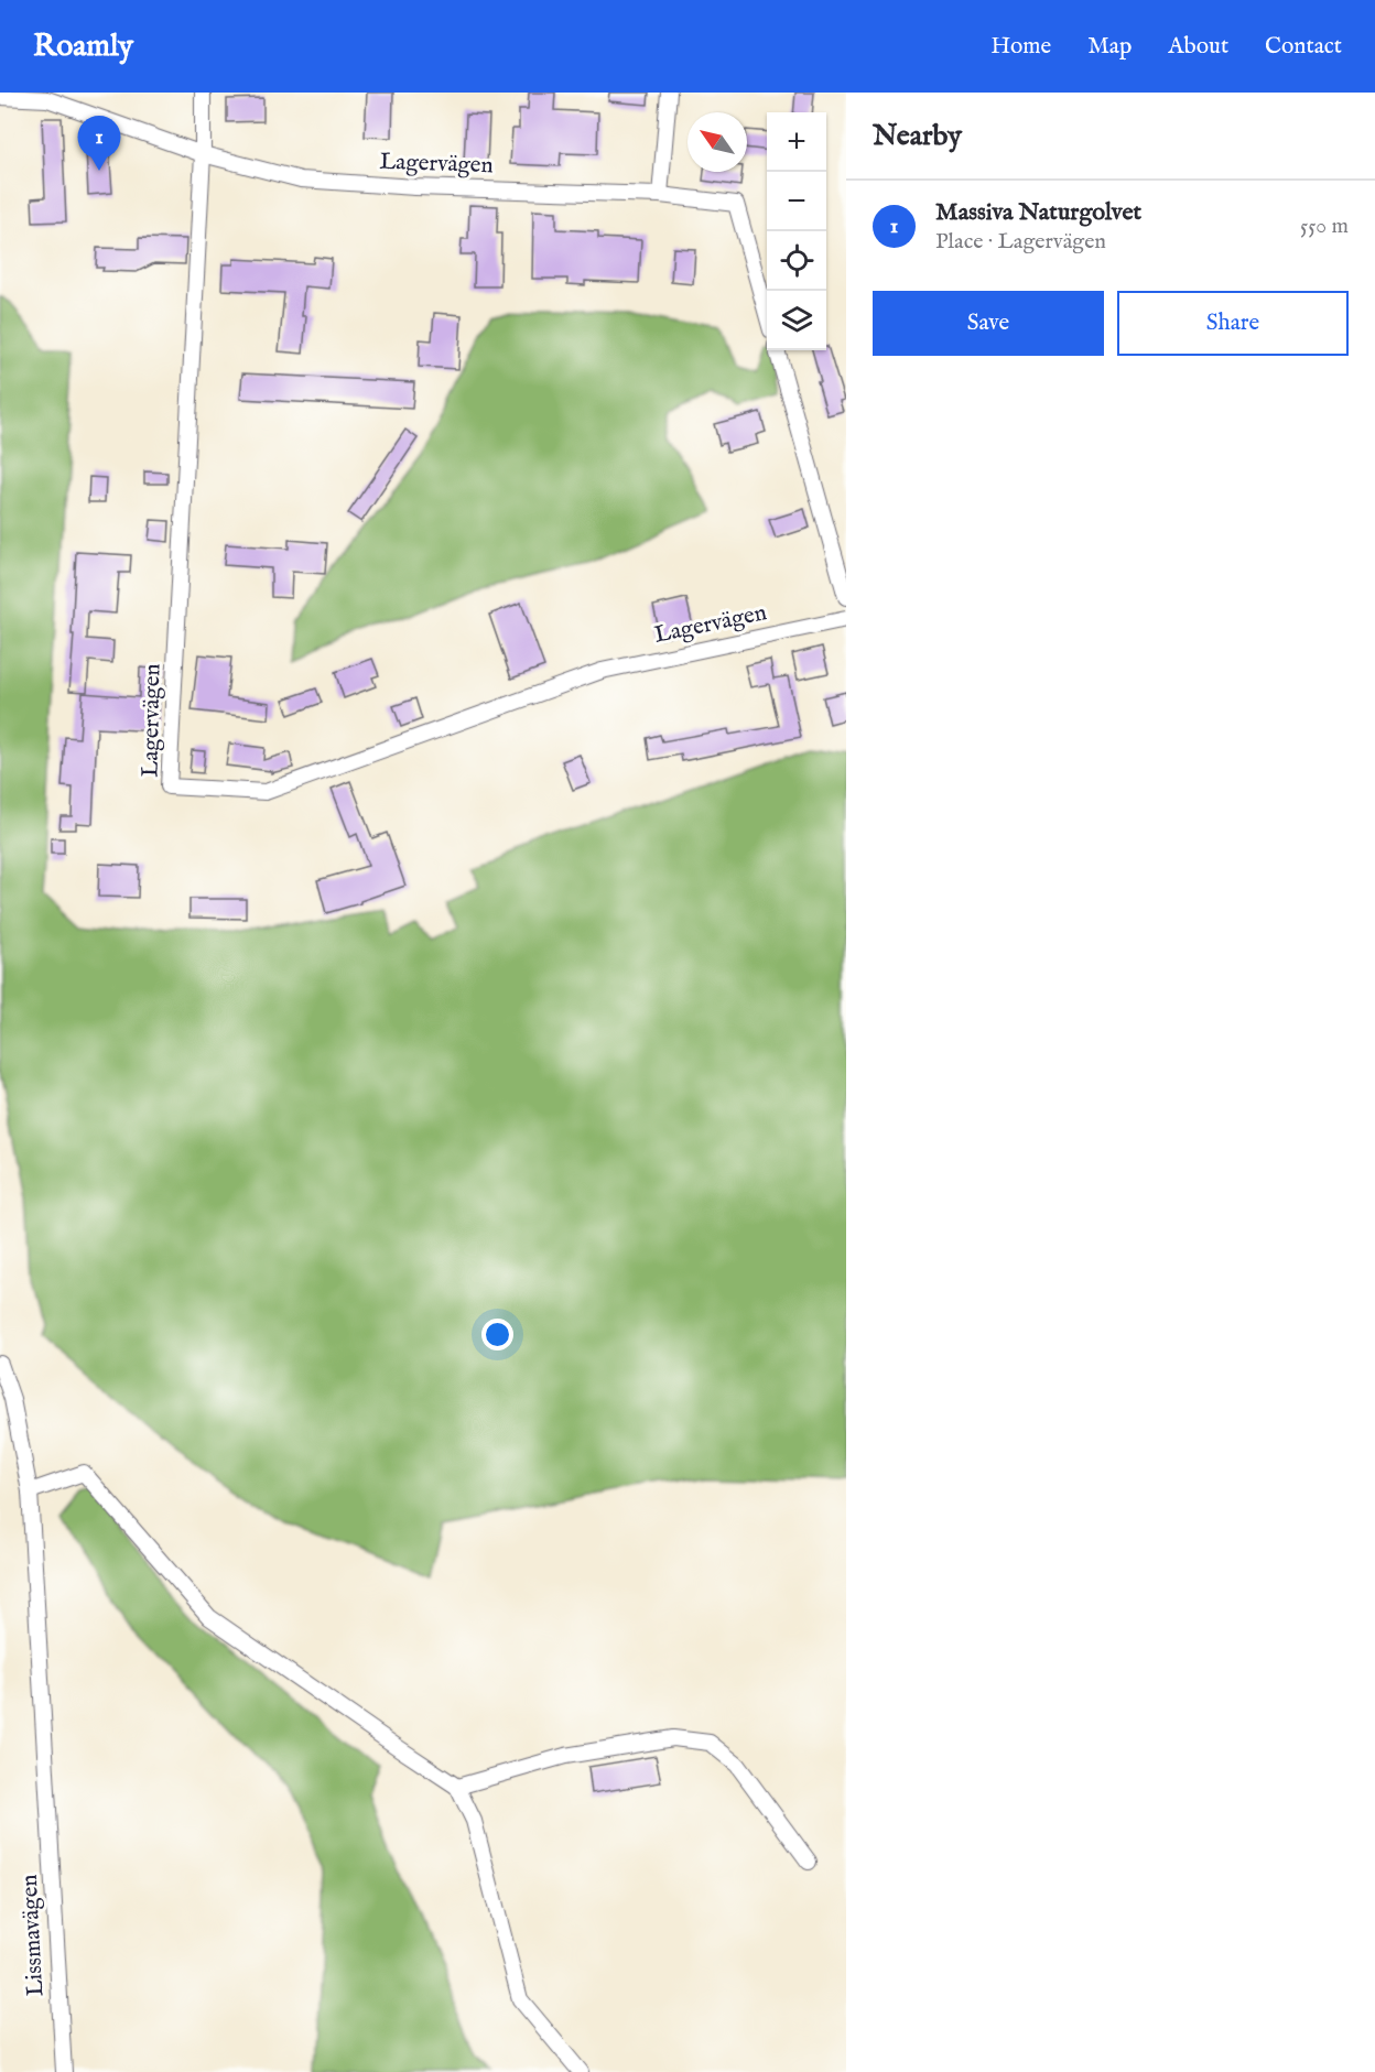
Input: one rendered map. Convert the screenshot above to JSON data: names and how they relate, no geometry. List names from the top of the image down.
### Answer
{
  "streets": {
    "street": ["Lagervägen", "Lissmavägen"]
  },
  "north": "top left",
  "page": {
    "header": "Roamly",
    "nav": [
      "Home",
      "Map",
      "About",
      "Contact"
    ],
    "heading": "Nearby",
    "map_buttons": ["+", "−"],
    "pins": "1",
    "list": [
      {
        "mark": "1",
        "name": "Massiva Naturgolvet",
        "note": "Place · Lagervägen",
        "value": "550 m"
      }
    ],
    "buttons": ["Save", "Share"]
  }
}
